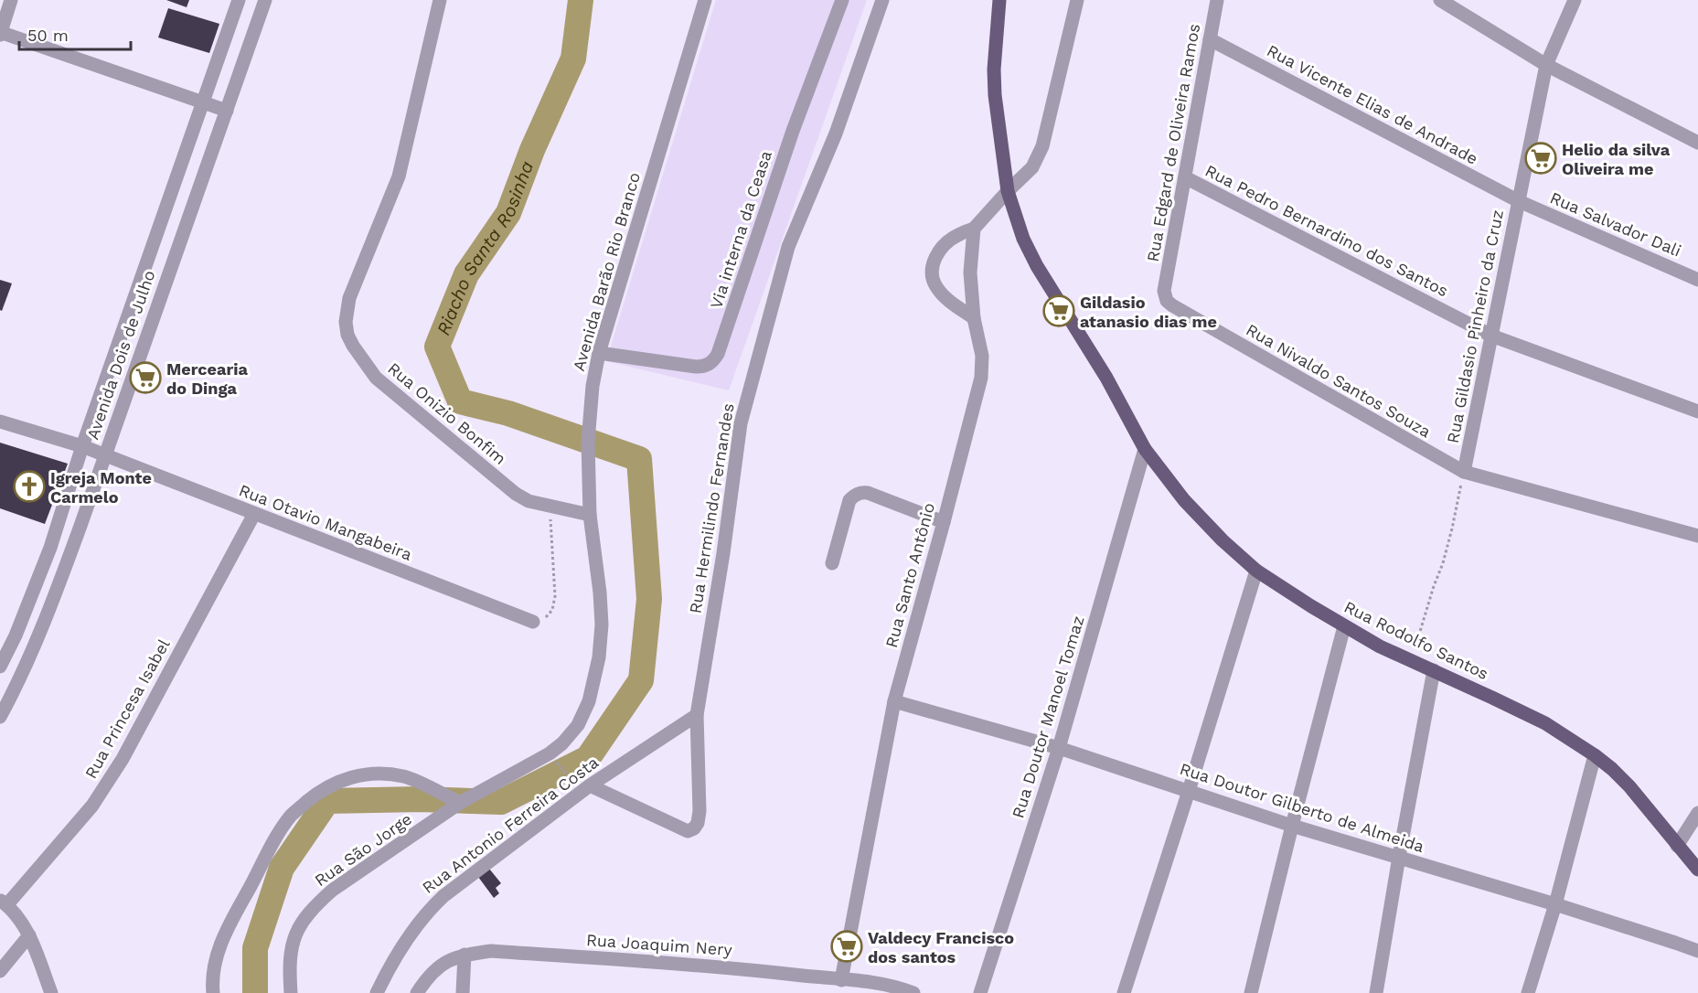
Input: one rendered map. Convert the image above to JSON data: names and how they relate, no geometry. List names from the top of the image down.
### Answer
{
  "streets": {
    "main road": ["Rua Rodolfo Santos"],
    "street": [
      "Rua Vicente Elias de Andrade",
      "Rua Edgard de Oliveira Ramos",
      "Rua Salvador Dali",
      "Via interna da Ceasa",
      "Rua Pedro Bernardino dos Santos",
      "Avenida Barão Rio Branco",
      "Rua Gildasio Pinheiro da Cruz",
      "Avenida Dois de Julho",
      "Rua Nivaldo Santos Souza",
      "Rua Onizio Bonfim",
      "Rua Hermilindo Fernandes",
      "Rua Otavio Mangabeira",
      "Rua Santo Antônio",
      "Rua Princesa Isabel",
      "Rua Doutor Manoel Tomaz",
      "Rua Doutor Gilberto de Almeida",
      "Rua Antonio Ferreira Costa",
      "Rua São Jorge",
      "Rua Joaquim Nery"
    ]
  },
  "crossings": [
    ["Rua Vicente Elias de Andrade", "Rua Edgard de Oliveira Ramos"],
    ["Rua Vicente Elias de Andrade", "Rua Salvador Dali"],
    ["Rua Vicente Elias de Andrade", "Rua Gildasio Pinheiro da Cruz"],
    ["Rua Edgard de Oliveira Ramos", "Rua Pedro Bernardino dos Santos"],
    ["Rua Edgard de Oliveira Ramos", "Rua Nivaldo Santos Souza"],
    ["Rua Salvador Dali", "Rua Gildasio Pinheiro da Cruz"],
    ["Via interna da Ceasa", "Avenida Barão Rio Branco"],
    ["Rua Pedro Bernardino dos Santos", "Rua Gildasio Pinheiro da Cruz"],
    ["Avenida Barão Rio Branco", "Rua Onizio Bonfim"],
    ["Avenida Barão Rio Branco", "Rua São Jorge"],
    ["Rua Gildasio Pinheiro da Cruz", "Rua Nivaldo Santos Souza"],
    ["Avenida Dois de Julho", "Rua Otavio Mangabeira"],
    ["Rua Hermilindo Fernandes", "Rua Antonio Ferreira Costa"],
    ["Rua Otavio Mangabeira", "Rua Princesa Isabel"],
    ["Rua Santo Antônio", "Rua Doutor Gilberto de Almeida"],
    ["Rua Santo Antônio", "Rua Joaquim Nery"],
    ["Rua Rodolfo Santos", "Rua Doutor Manoel Tomaz"],
    ["Rua Doutor Manoel Tomaz", "Rua Doutor Gilberto de Almeida"]
  ],
  "water": ["Riacho Santa Rosinha"],
  "places": {
    "supermarket": [
      "Helio da silva Oliveira me",
      "Gildasio atanasio dias me",
      "Mercearia do Dinga",
      "Valdecy Francisco dos santos"
    ],
    "church": ["Igreja Monte Carmelo"]
  },
  "scale_bar": "50 m"
}
